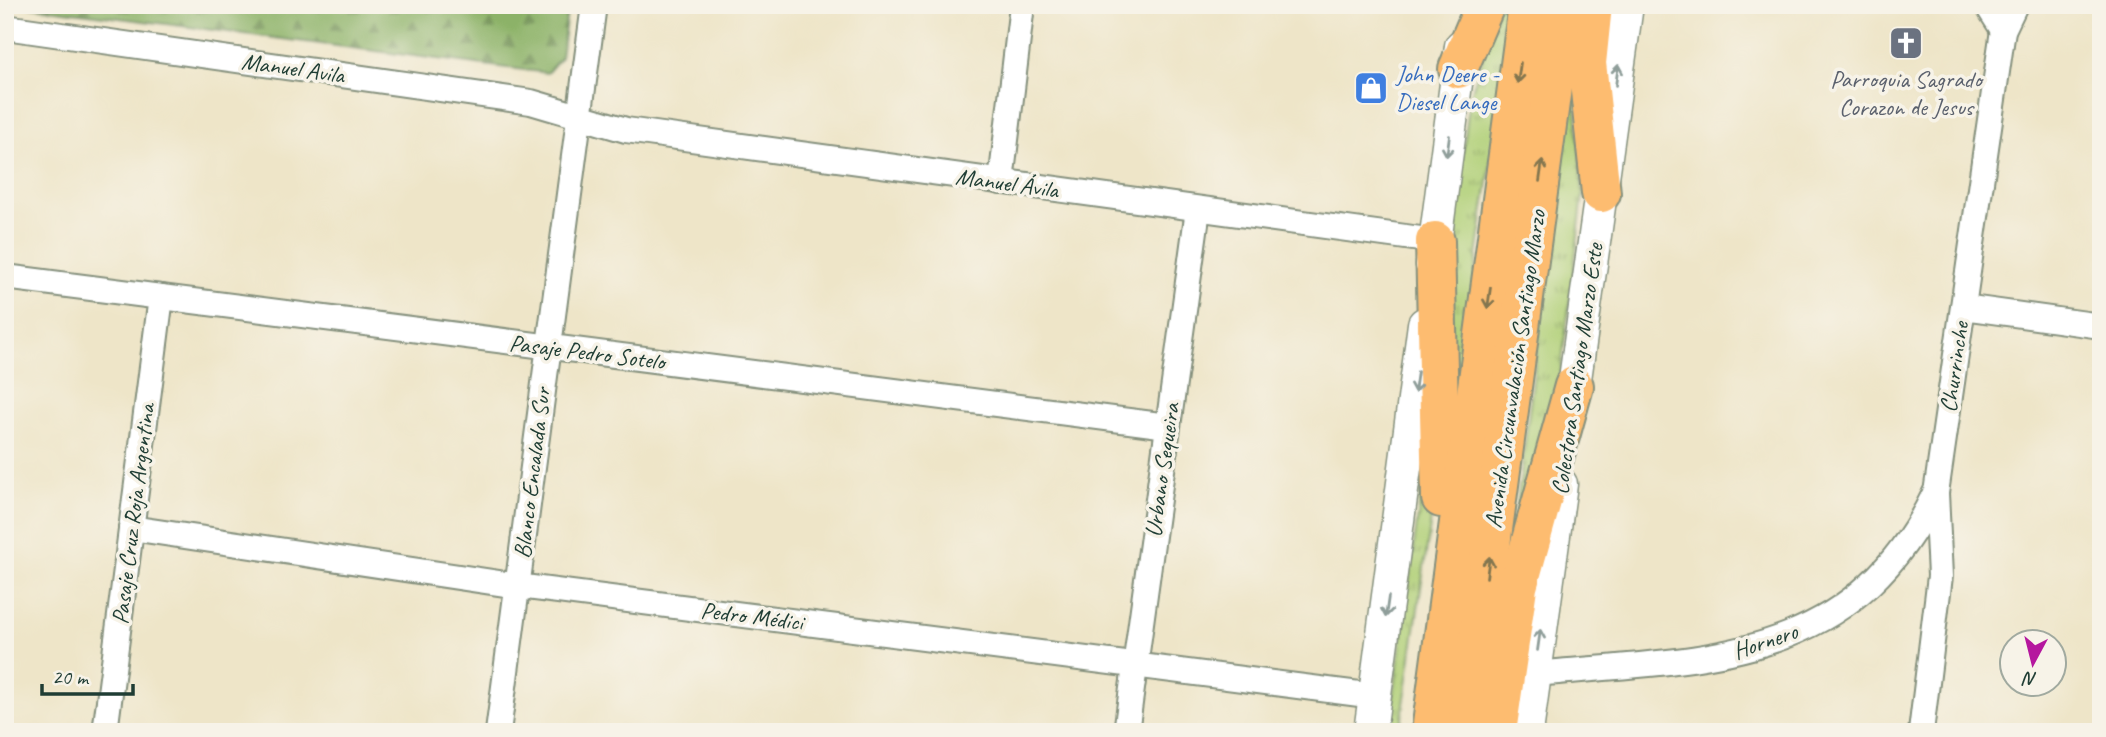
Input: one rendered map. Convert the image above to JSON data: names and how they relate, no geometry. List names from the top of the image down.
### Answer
{
  "streets": {
    "highway": ["Avenida Circunvalación Santiago Marzo"],
    "street": [
      "Manuel Avila",
      "Manuel Ávila",
      "Pasaje Pedro Sotelo",
      "Churrinche",
      "Colectora Santiago Marzo Este",
      "Urbano Sequeira",
      "Blanco Encalada Sur",
      "Pasaje Cruz Roja Argentina",
      "Pedro Médici",
      "Hornero"
    ]
  },
  "crossings": [
    ["Manuel Avila", "Manuel Ávila"],
    ["Manuel Avila", "Blanco Encalada Sur"],
    ["Manuel Ávila", "Urbano Sequeira"],
    ["Manuel Ávila", "Blanco Encalada Sur"],
    ["Pasaje Pedro Sotelo", "Urbano Sequeira"],
    ["Pasaje Pedro Sotelo", "Blanco Encalada Sur"],
    ["Pasaje Pedro Sotelo", "Pasaje Cruz Roja Argentina"],
    ["Churrinche", "Hornero"],
    ["Colectora Santiago Marzo Este", "Hornero"],
    ["Urbano Sequeira", "Pedro Médici"],
    ["Blanco Encalada Sur", "Pedro Médici"],
    ["Pasaje Cruz Roja Argentina", "Pedro Médici"]
  ],
  "places": {
    "church": ["Parroquia Sagrado Corazon de Jesus"],
    "shop": ["John Deere - Diesel Lange"]
  },
  "scale_bar": "20 m",
  "north": "bottom"
}
